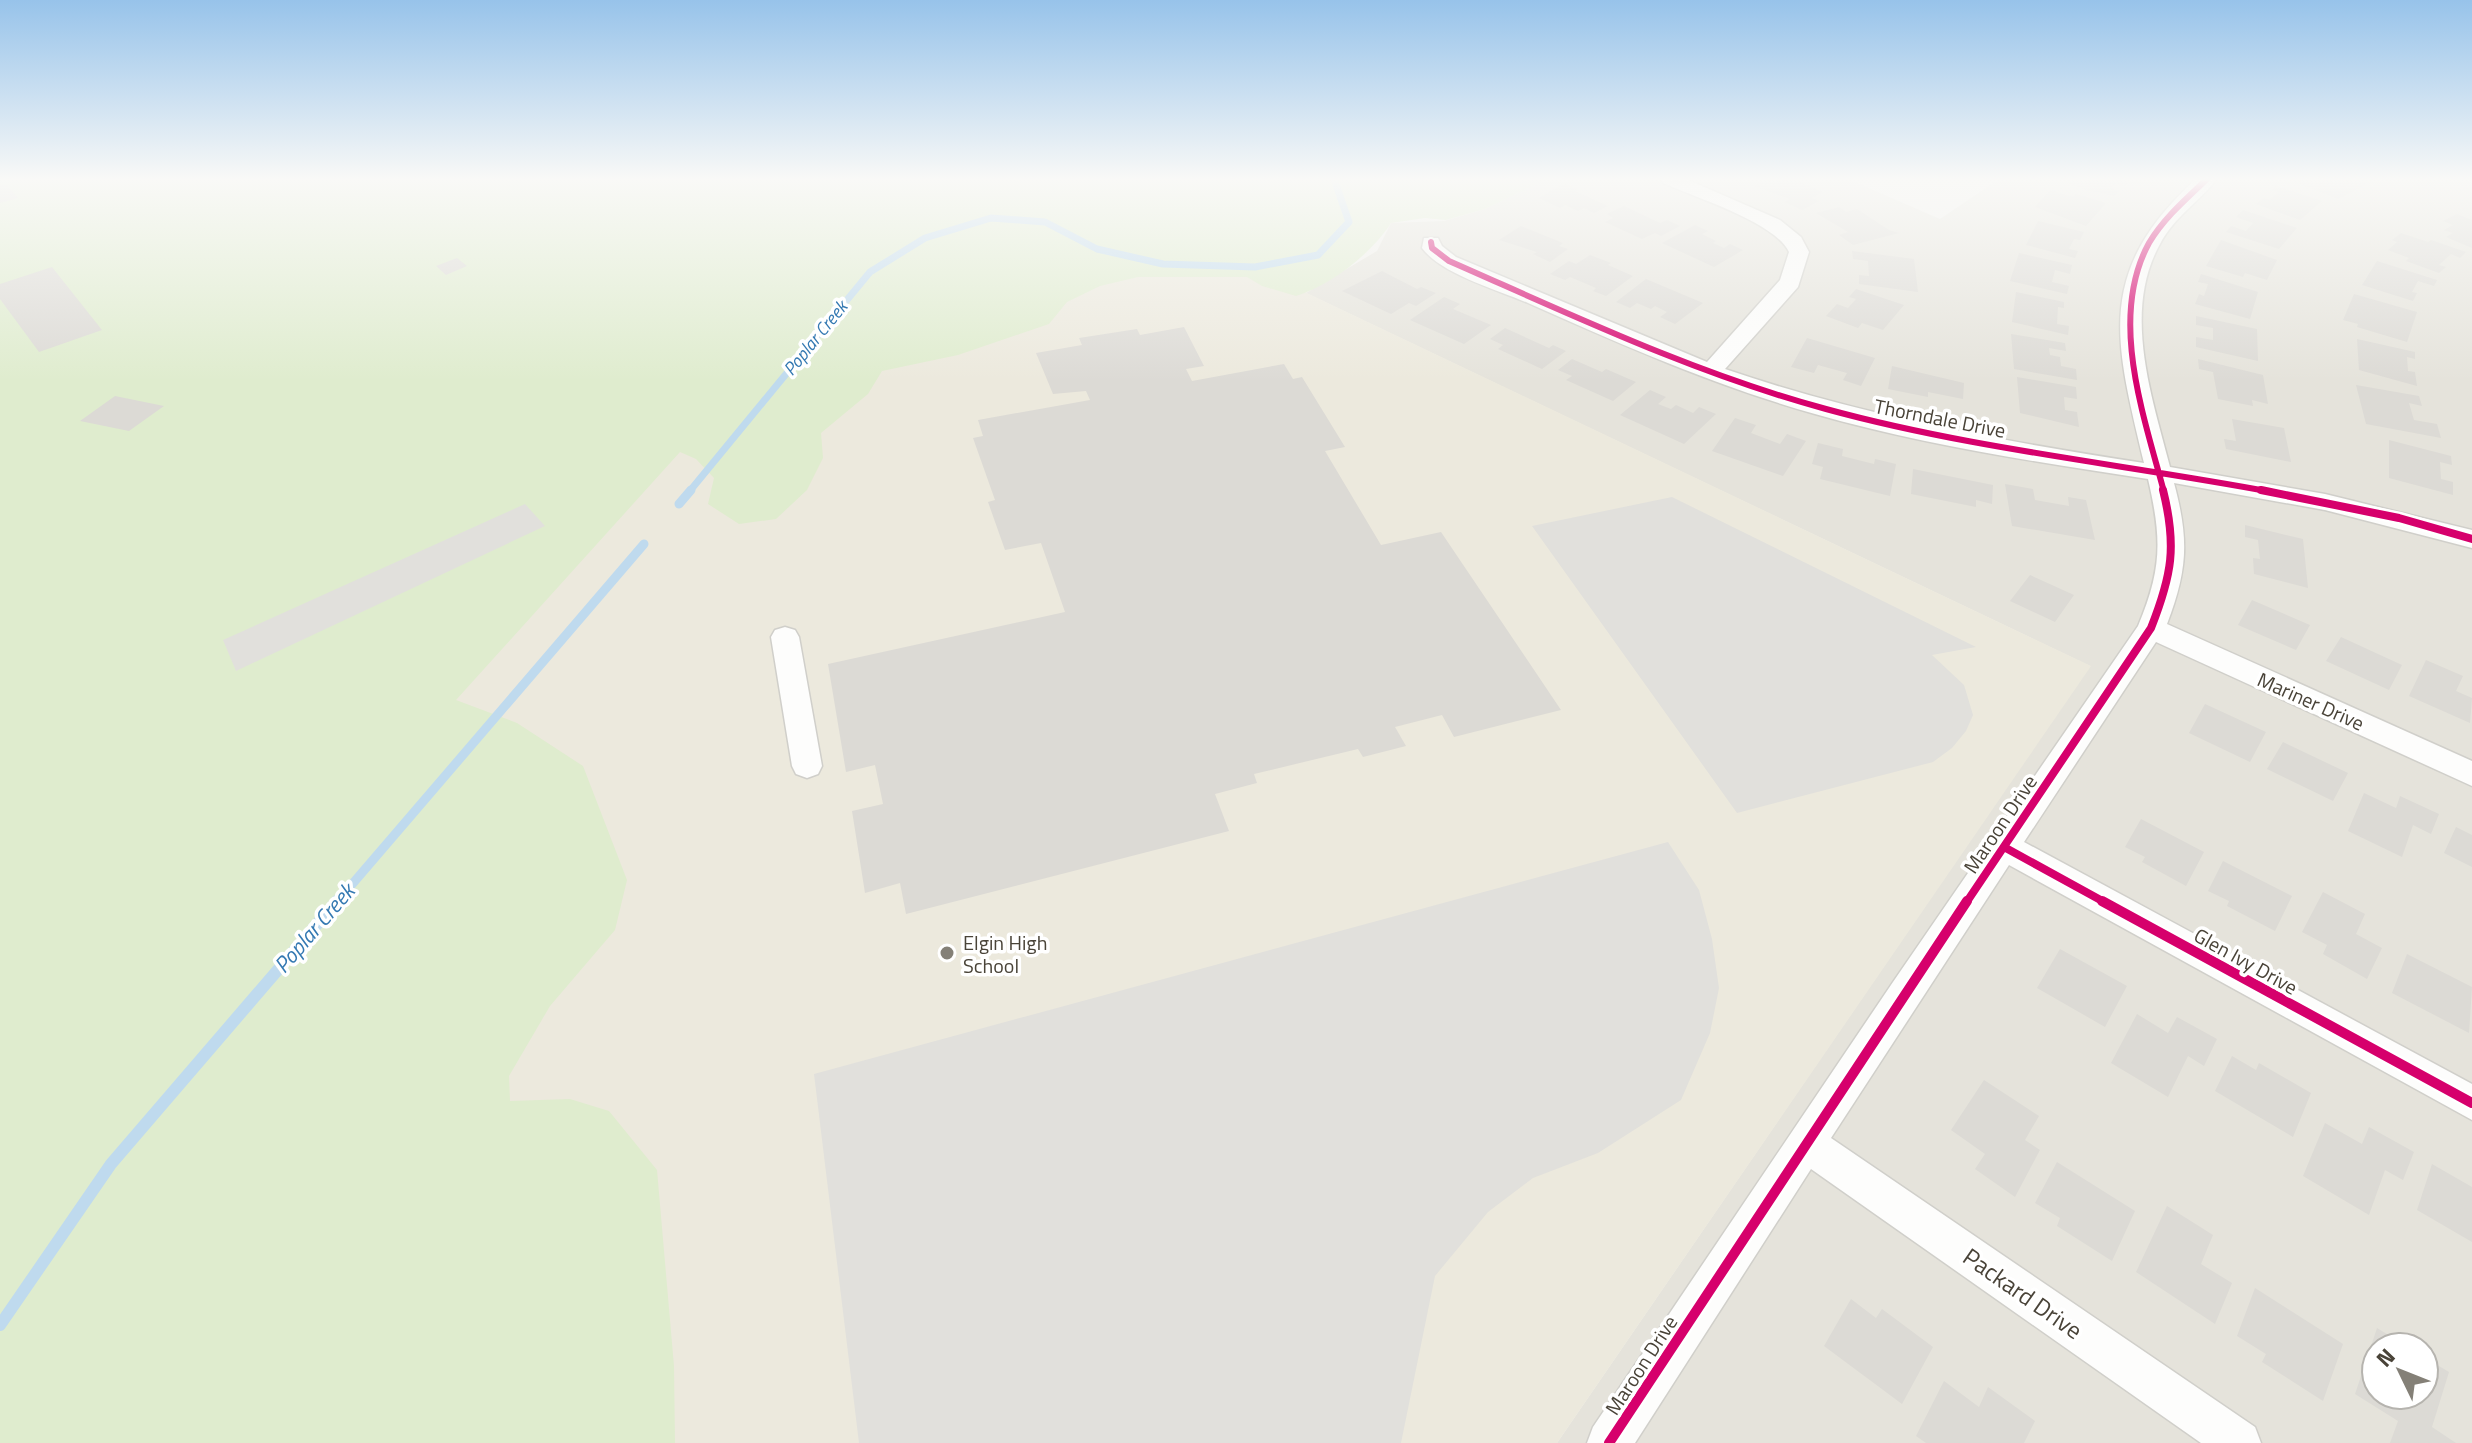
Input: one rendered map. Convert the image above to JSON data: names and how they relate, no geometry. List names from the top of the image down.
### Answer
{
  "streets": {
    "street": [
      "Thorndale Drive",
      "Mariner Drive",
      "Maroon Drive",
      "Glen Ivy Drive",
      "Packard Drive"
    ]
  },
  "crossings": [
    ["Thorndale Drive", "Maroon Drive"],
    ["Mariner Drive", "Maroon Drive"],
    ["Maroon Drive", "Glen Ivy Drive"],
    ["Maroon Drive", "Packard Drive"]
  ],
  "water": ["Poplar Creek"],
  "places": ["Elgin High School"],
  "north": "top left"
}
